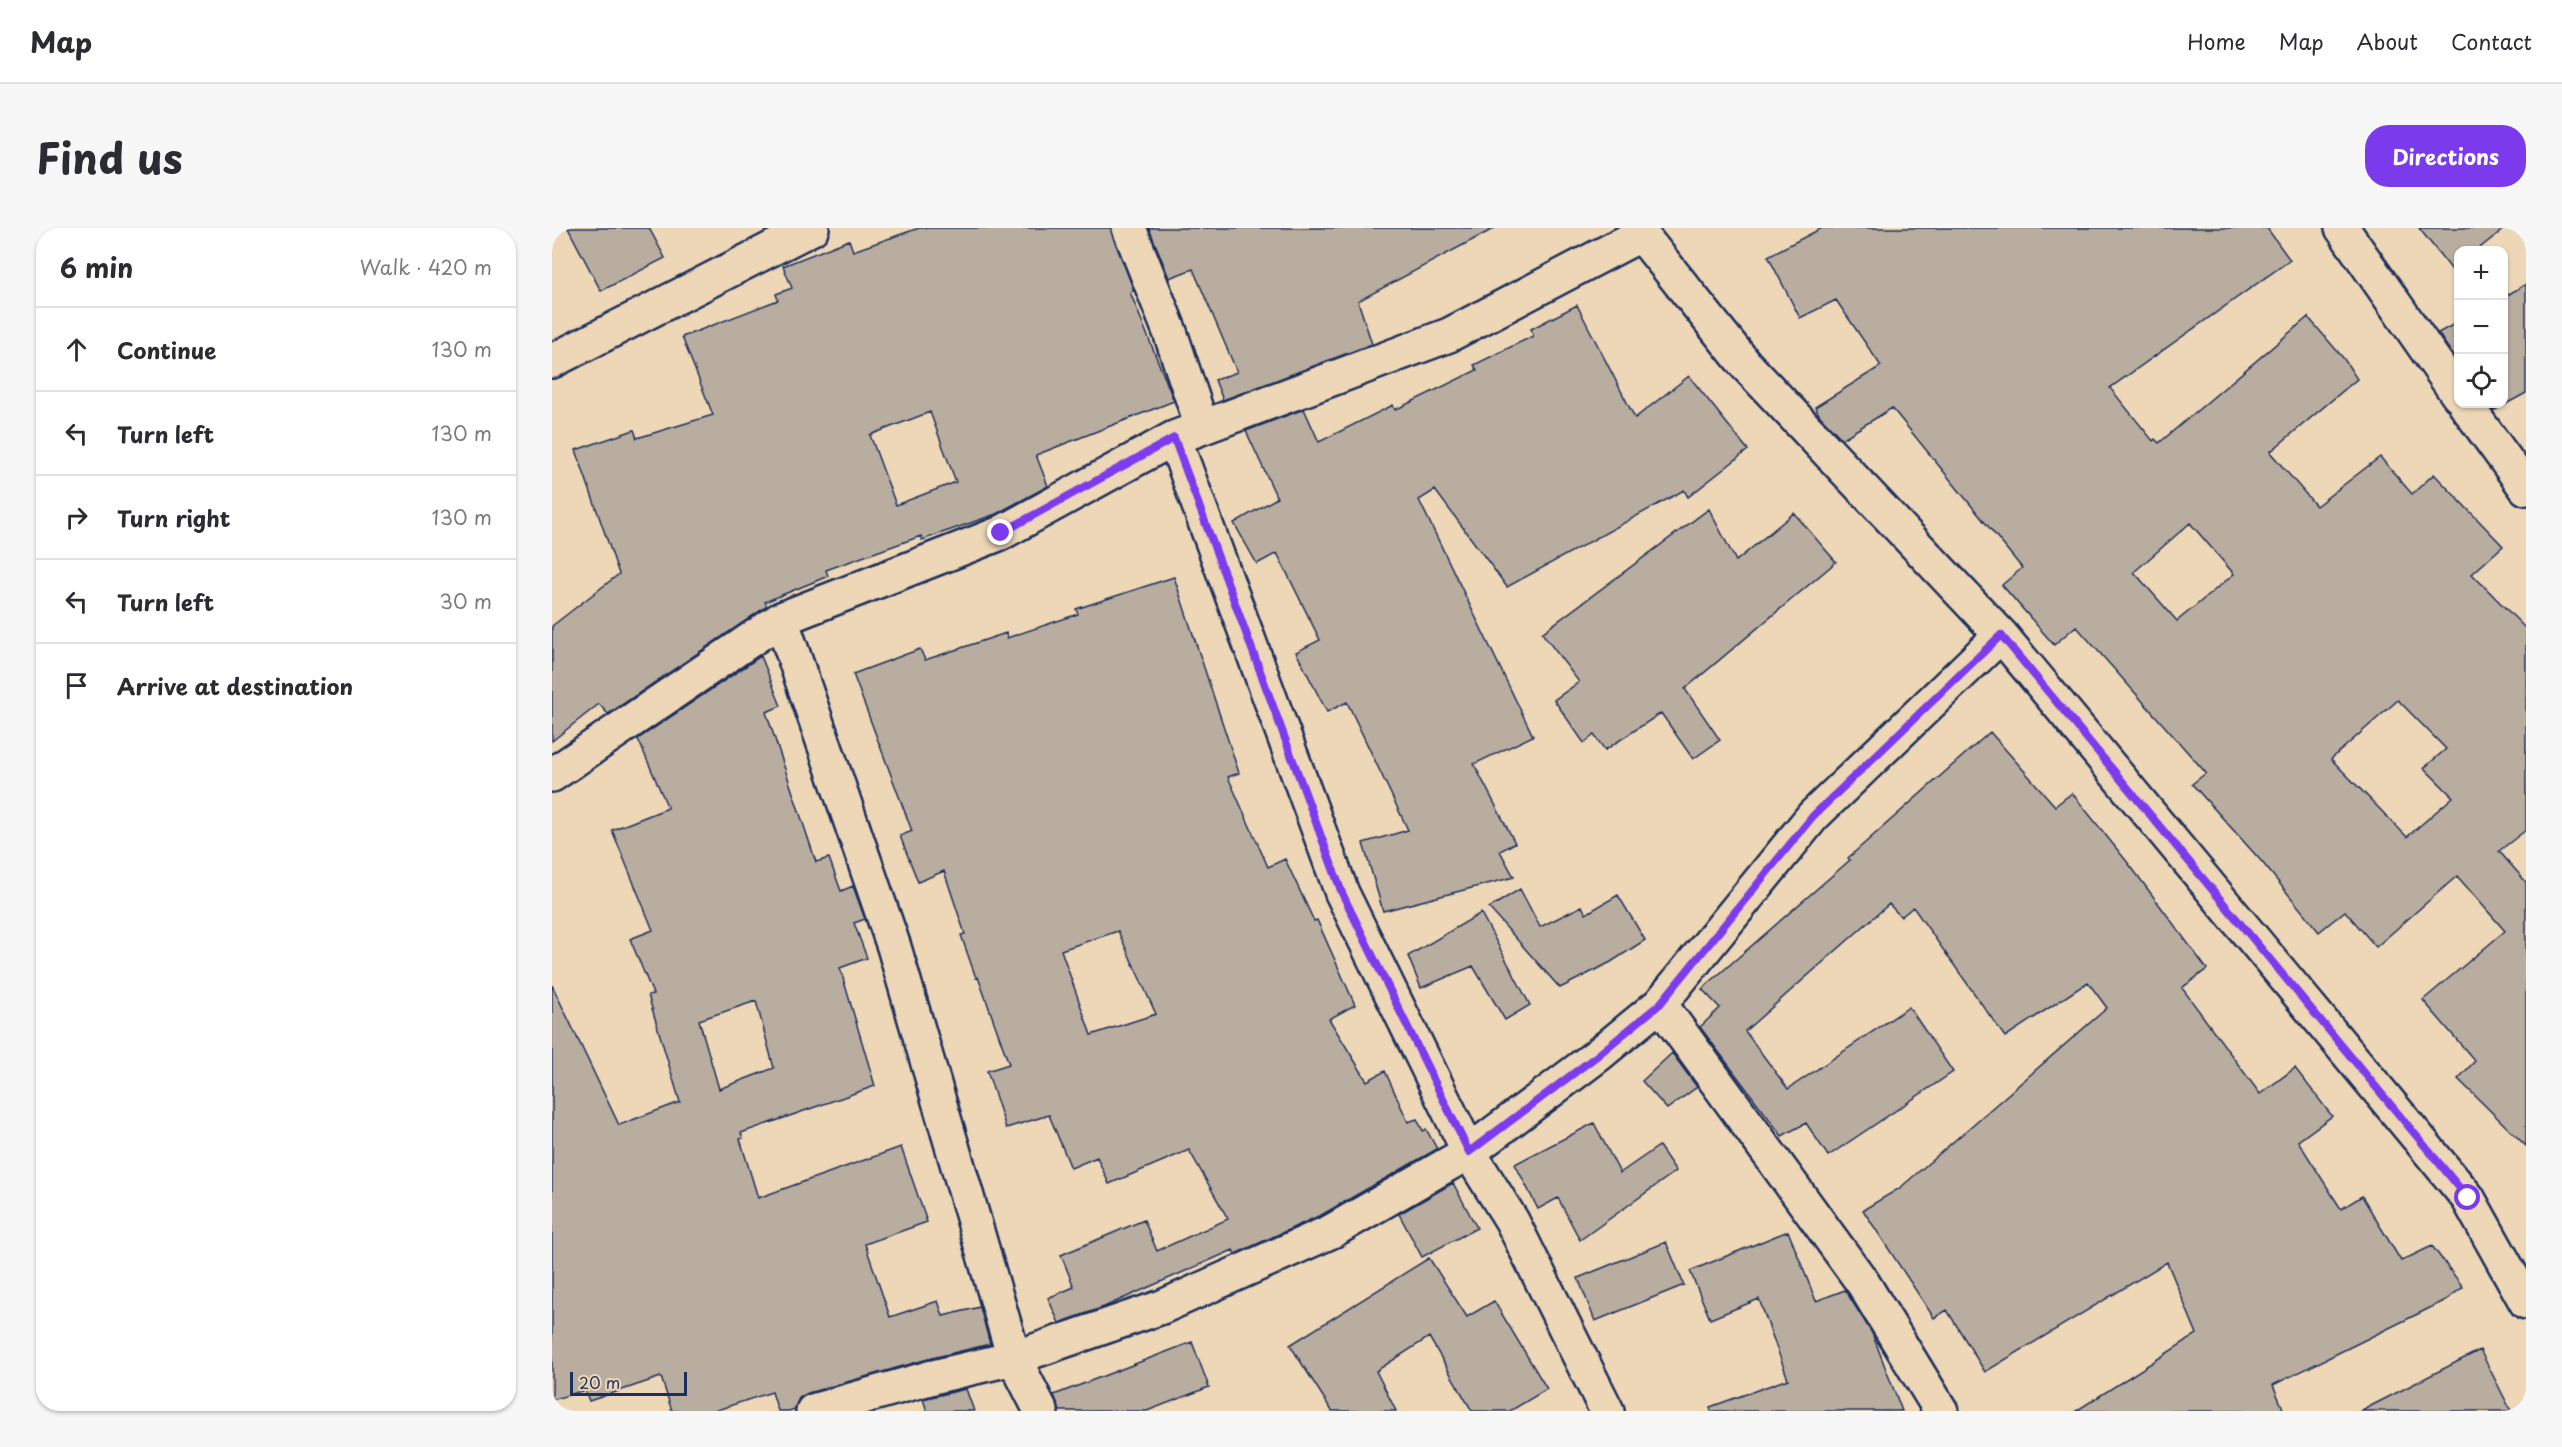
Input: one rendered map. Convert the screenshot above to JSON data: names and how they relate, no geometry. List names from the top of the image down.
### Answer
{
  "scale_bar": "20 m",
  "page": {
    "header": "Map",
    "nav": [
      "Home",
      "Map",
      "About",
      "Contact"
    ],
    "title": "Find us",
    "buttons": "Directions",
    "heading": ["6 min", "Walk · 420 m"],
    "map_buttons": ["+", "−"],
    "list": [
      ["Continue", "130 m"],
      ["Turn left", "130 m"],
      ["Turn right", "130 m"],
      ["Turn left", "30 m"],
      "Arrive at destination"
    ],
    "scale": "20 m"
  }
}
